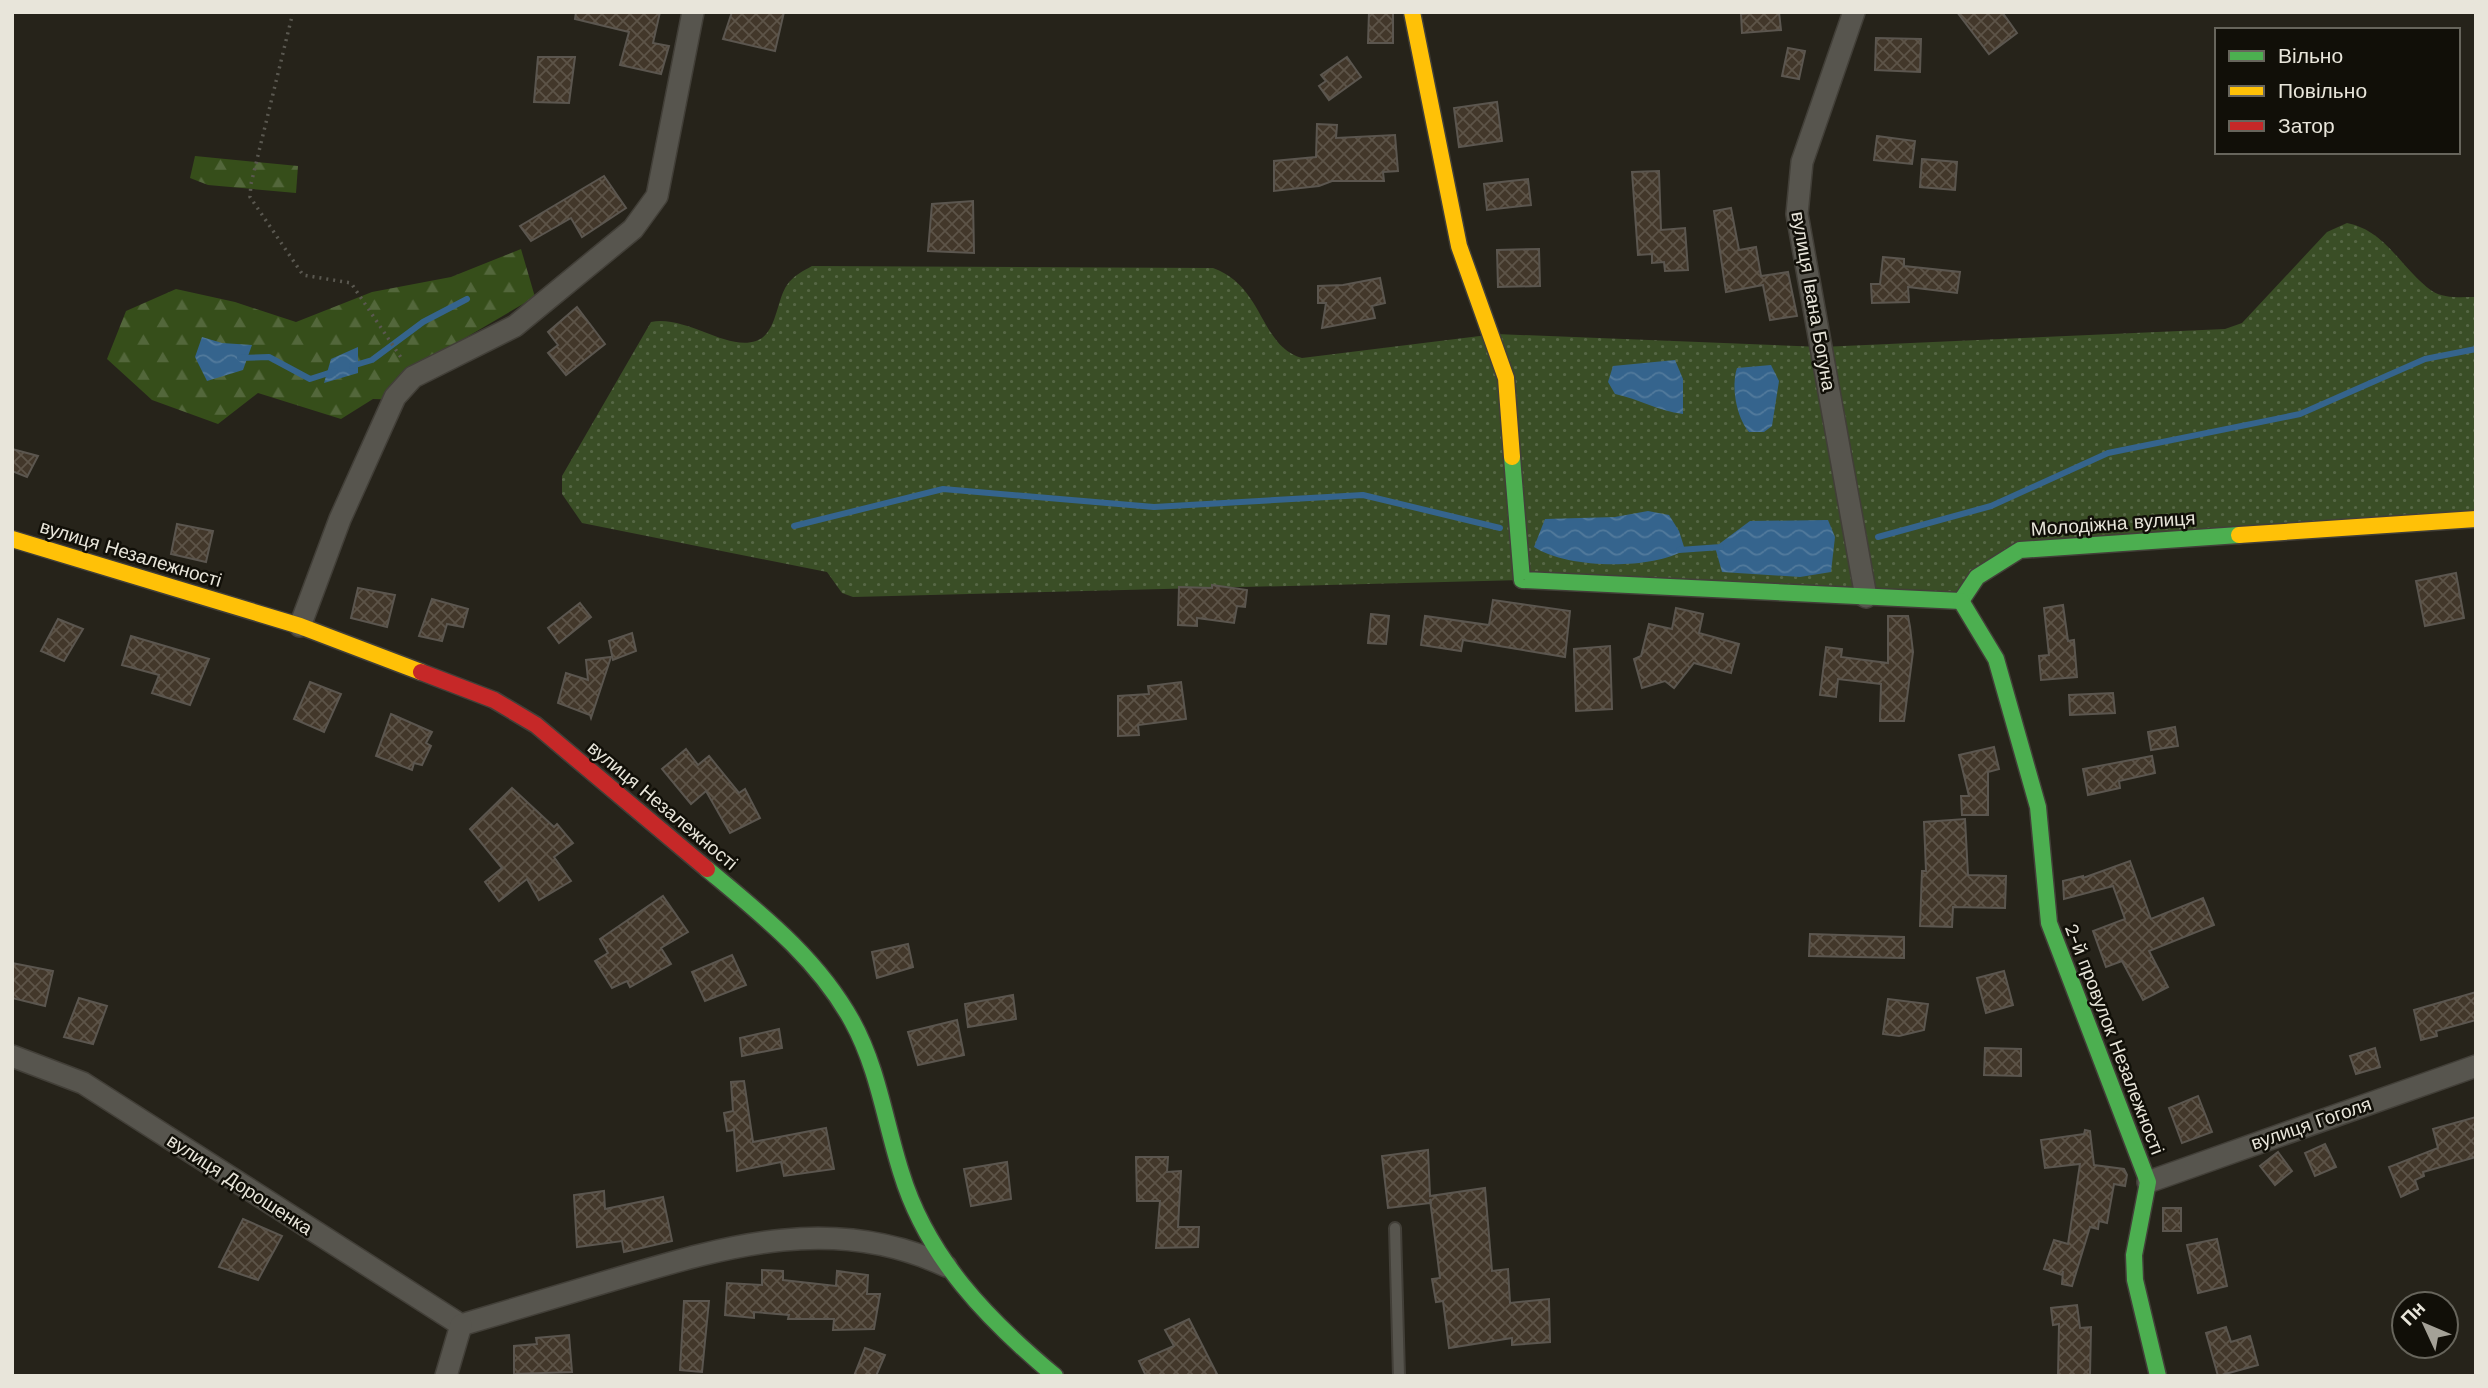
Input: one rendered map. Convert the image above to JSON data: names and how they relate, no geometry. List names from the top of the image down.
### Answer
{
  "streets": {
    "street": [
      "вулиця Івана Богуна",
      "Молодіжна вулиця",
      "вулиця Незалежності",
      "2-й провулок Незалежності",
      "вулиця Гоголя",
      "вулиця Дорошенка"
    ]
  },
  "crossings": [
    ["Молодіжна вулиця", "2-й провулок Незалежності"],
    ["2-й провулок Незалежності", "вулиця Гоголя"]
  ],
  "legend": ["Вільно", "Повільно", "Затор"],
  "north": "top left"
}
